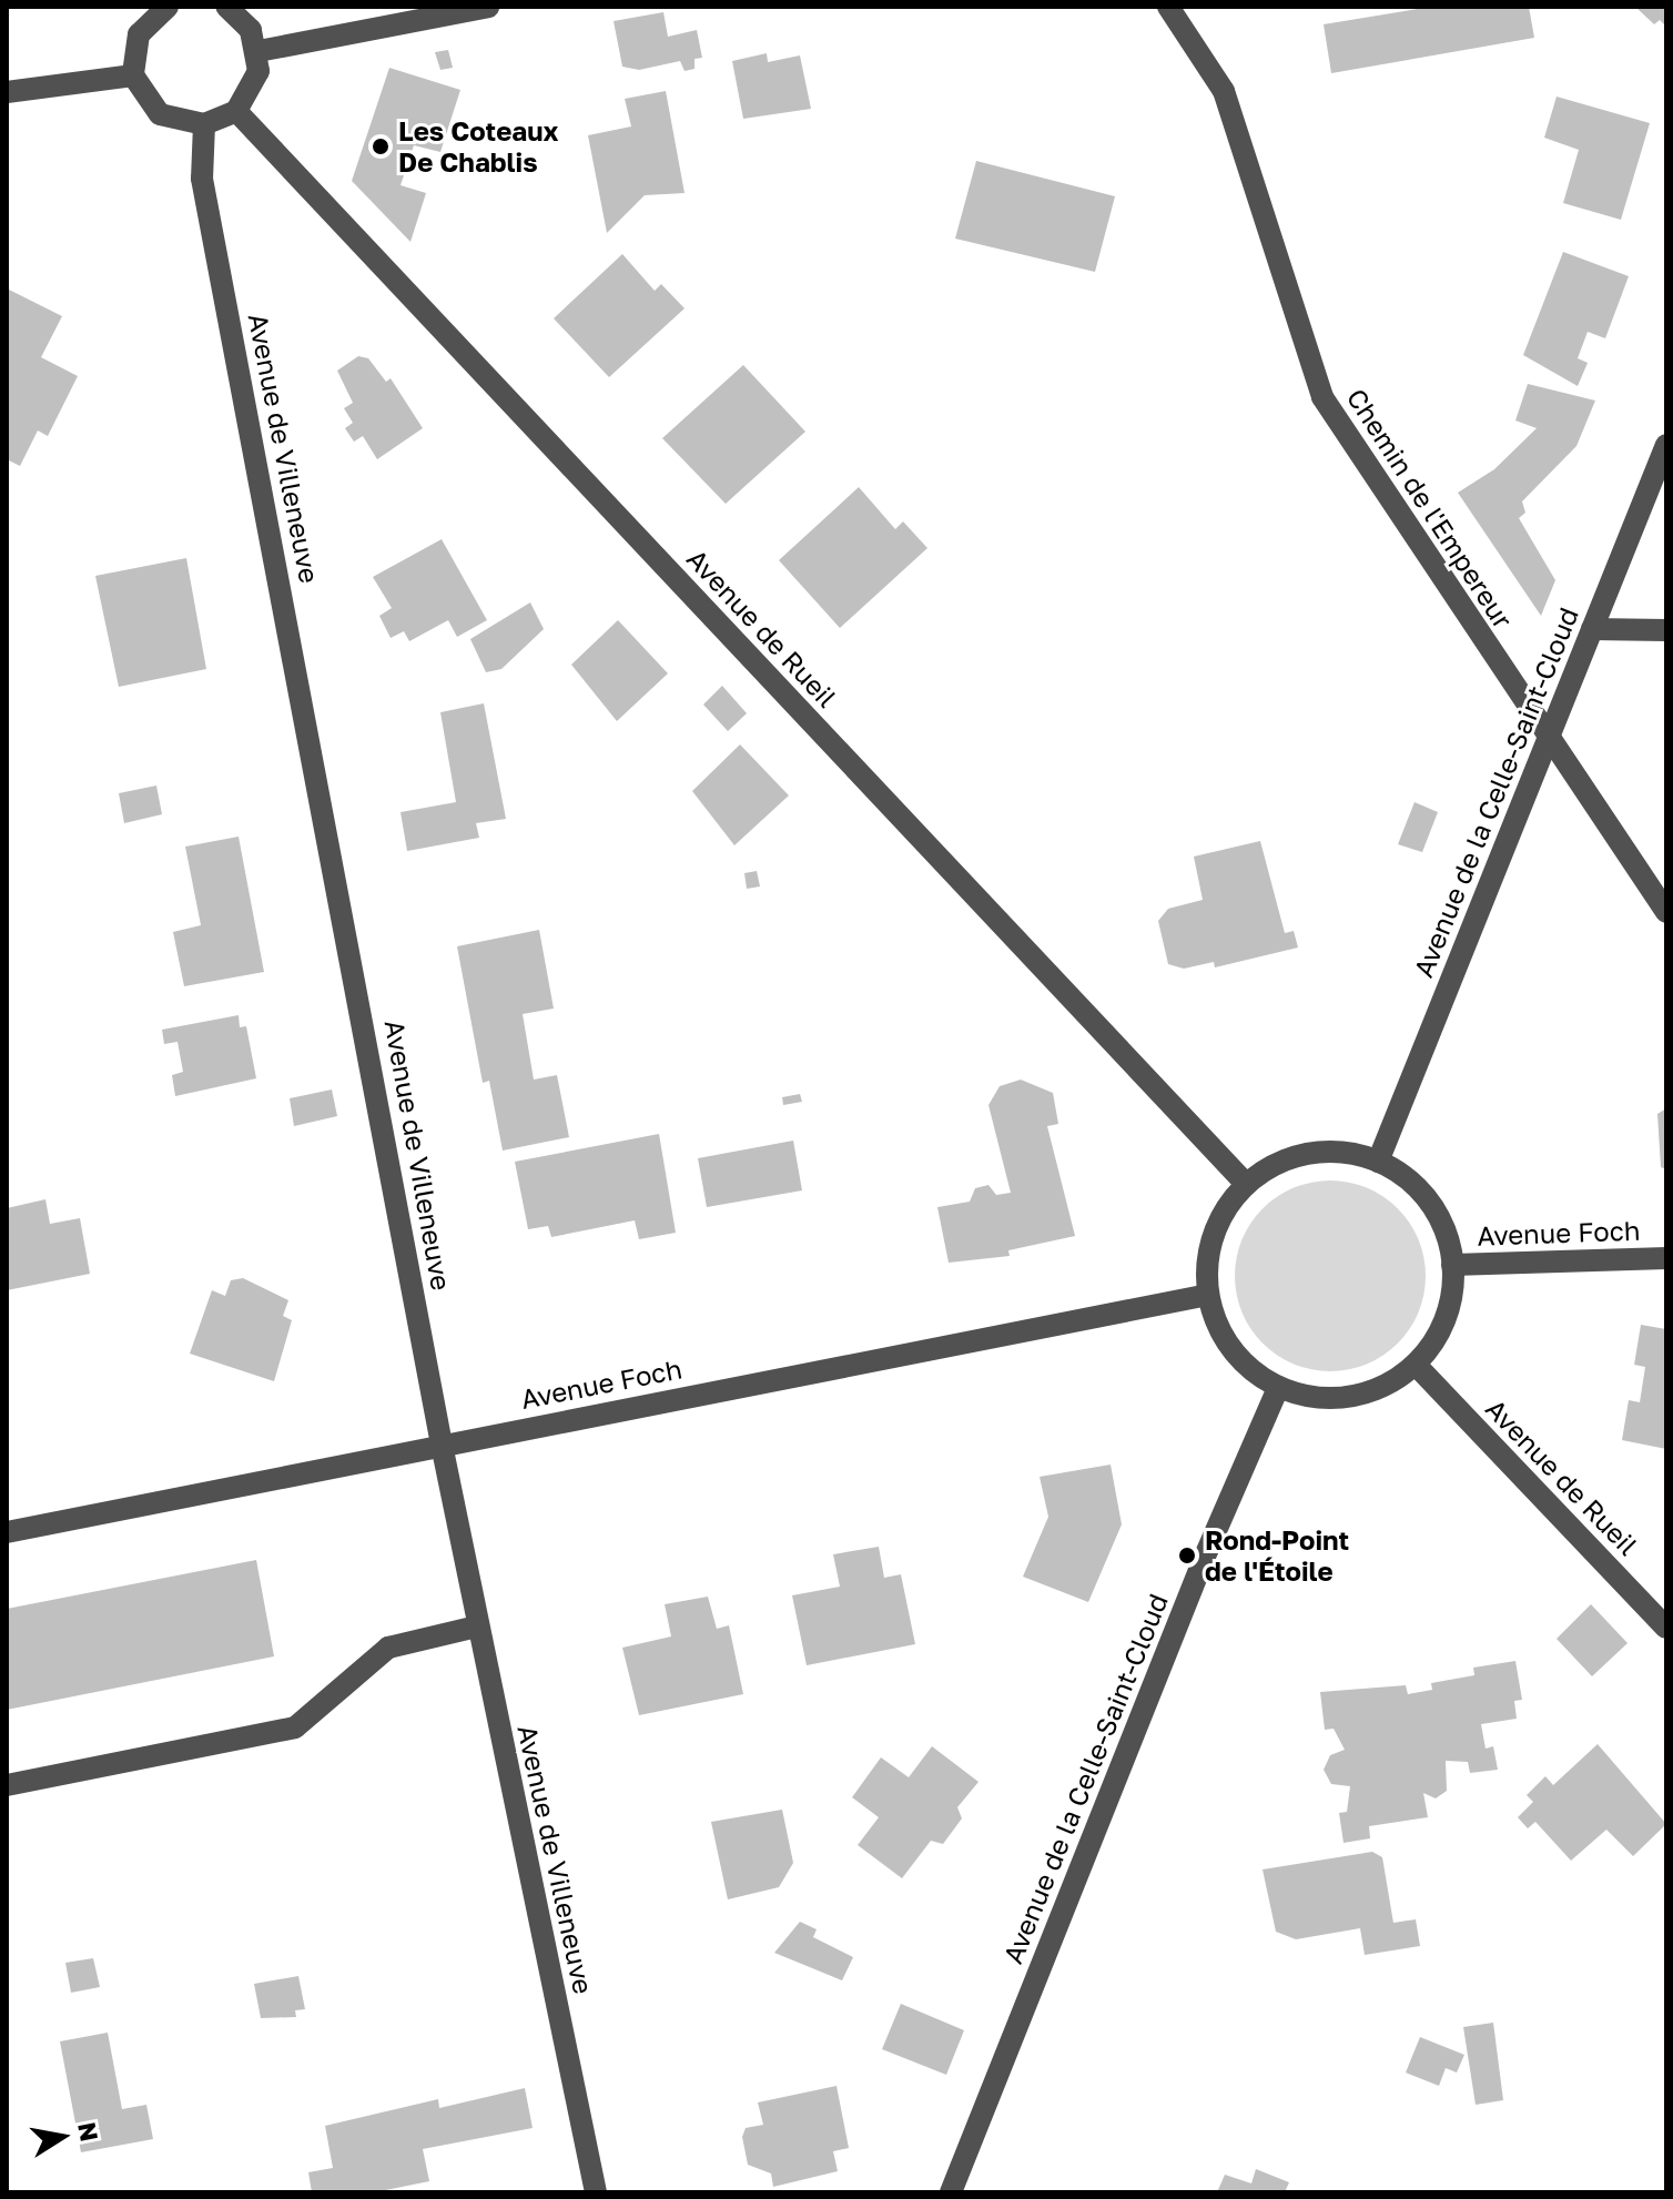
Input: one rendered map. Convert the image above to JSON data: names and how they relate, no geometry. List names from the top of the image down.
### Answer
{
  "streets": {
    "street": [
      "Avenue de Villeneuve",
      "Chemin de l'Empereur",
      "Avenue de Rueil",
      "Avenue de la Celle-Saint-Cloud",
      "Avenue Foch"
    ]
  },
  "crossings": [
    ["Avenue de Villeneuve", "Avenue Foch"],
    ["Chemin de l'Empereur", "Avenue de la Celle-Saint-Cloud"],
    ["Avenue de Rueil", "Avenue de la Celle-Saint-Cloud"],
    ["Avenue de Rueil", "Avenue Foch"],
    ["Avenue de la Celle-Saint-Cloud", "Avenue Foch"]
  ],
  "places": ["Les Coteaux De Chablis", "Rond-Point de l'Étoile"],
  "north": "right"
}
